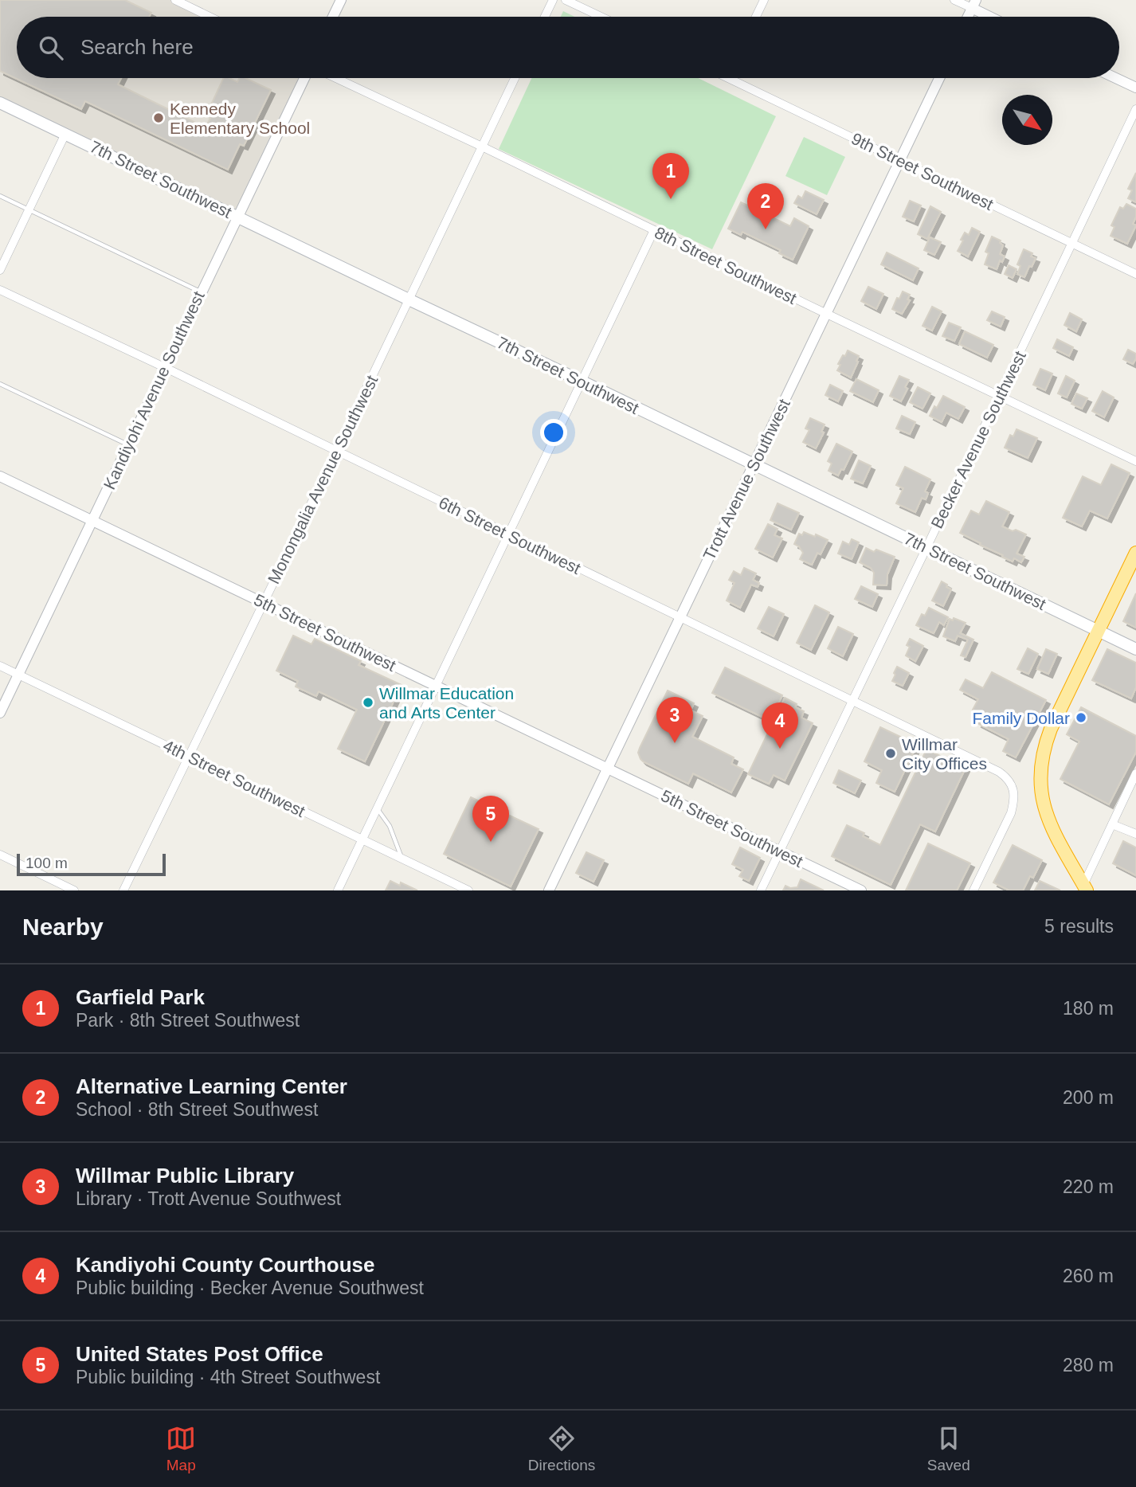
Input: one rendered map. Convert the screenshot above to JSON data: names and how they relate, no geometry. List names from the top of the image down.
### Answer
{
  "streets": {
    "main road": ["7th Street Southwest"],
    "street": [
      "9th Street Southwest",
      "8th Street Southwest",
      "Kandiyohi Avenue Southwest",
      "Becker Avenue Southwest",
      "Monongalia Avenue Southwest",
      "Trott Avenue Southwest",
      "6th Street Southwest",
      "5th Street Southwest",
      "4th Street Southwest"
    ]
  },
  "crossings": [
    ["9th Street Southwest", "Becker Avenue Southwest"],
    ["9th Street Southwest", "Trott Avenue Southwest"],
    ["7th Street Southwest", "Kandiyohi Avenue Southwest"],
    ["7th Street Southwest", "Becker Avenue Southwest"],
    ["7th Street Southwest", "Monongalia Avenue Southwest"],
    ["7th Street Southwest", "Trott Avenue Southwest"],
    ["8th Street Southwest", "Becker Avenue Southwest"],
    ["8th Street Southwest", "Monongalia Avenue Southwest"],
    ["8th Street Southwest", "Trott Avenue Southwest"],
    ["Kandiyohi Avenue Southwest", "6th Street Southwest"],
    ["Kandiyohi Avenue Southwest", "5th Street Southwest"],
    ["Kandiyohi Avenue Southwest", "4th Street Southwest"],
    ["Becker Avenue Southwest", "6th Street Southwest"],
    ["Becker Avenue Southwest", "5th Street Southwest"],
    ["Monongalia Avenue Southwest", "6th Street Southwest"],
    ["Monongalia Avenue Southwest", "5th Street Southwest"],
    ["Monongalia Avenue Southwest", "4th Street Southwest"],
    ["Trott Avenue Southwest", "6th Street Southwest"],
    ["Trott Avenue Southwest", "5th Street Southwest"]
  ],
  "places": [
    "Kennedy Elementary School",
    "Willmar Education and Arts Center",
    "Family Dollar",
    "Willmar City Offices"
  ],
  "scale_bar": "100 m",
  "north": "bottom right",
  "page": {
    "search": "Search here",
    "pins": [
      "1",
      "2",
      "3",
      "4",
      "5"
    ],
    "scale": "100 m",
    "heading": ["Nearby", "5 results"],
    "list": [
      {
        "mark": "1",
        "name": "Garfield Park",
        "note": "Park · 8th Street Southwest",
        "value": "180 m"
      },
      {
        "mark": "2",
        "name": "Alternative Learning Center",
        "note": "School · 8th Street Southwest",
        "value": "200 m"
      },
      {
        "mark": "3",
        "name": "Willmar Public Library",
        "note": "Library · Trott Avenue Southwest",
        "value": "220 m"
      },
      {
        "mark": "4",
        "name": "Kandiyohi County Courthouse",
        "note": "Public building · Becker Avenue Southwest",
        "value": "260 m"
      },
      {
        "mark": "5",
        "name": "United States Post Office",
        "note": "Public building · 4th Street Southwest",
        "value": "280 m"
      }
    ],
    "nav": ["Map", "Directions", "Saved"]
  }
}
